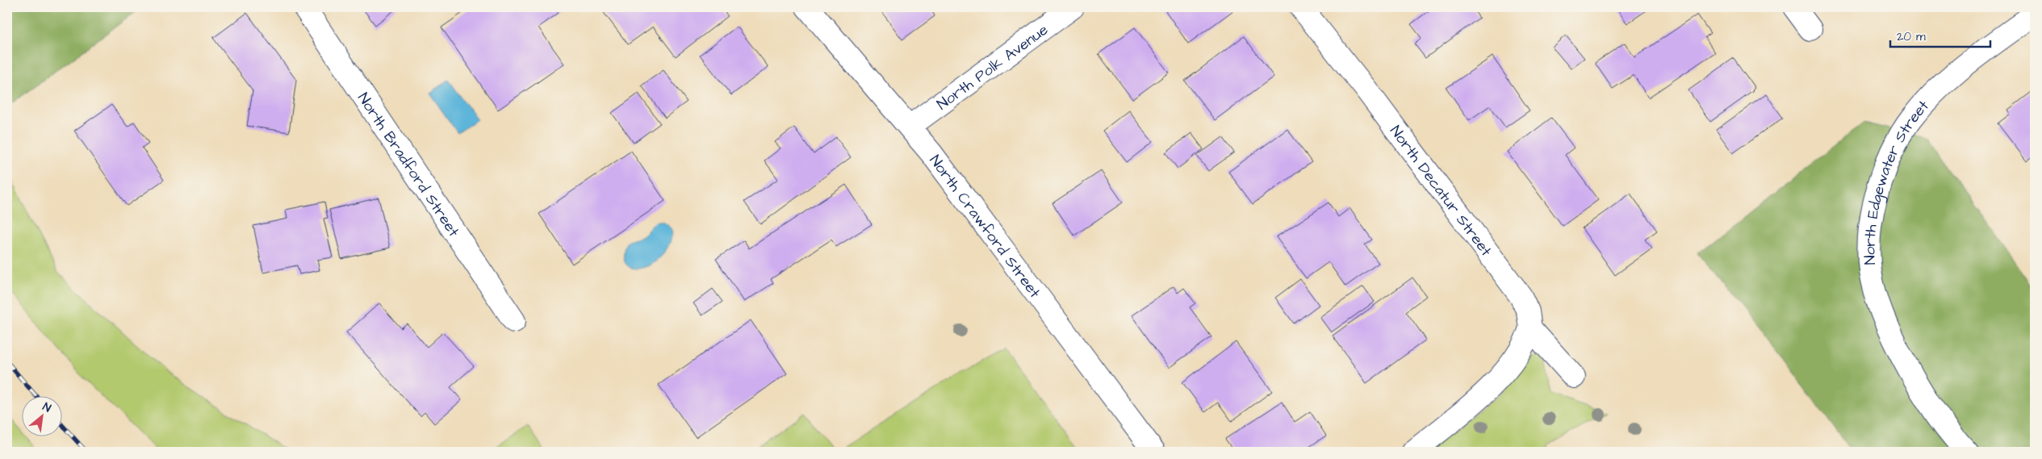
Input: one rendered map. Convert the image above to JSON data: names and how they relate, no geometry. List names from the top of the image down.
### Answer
{
  "streets": {
    "street": [
      "North Polk Avenue",
      "North Bradford Street",
      "North Edgewater Street",
      "North Decatur Street",
      "North Crawford Street"
    ]
  },
  "crossings": [
    ["North Polk Avenue", "North Crawford Street"]
  ],
  "scale_bar": "20 m",
  "north": "top right"
}
